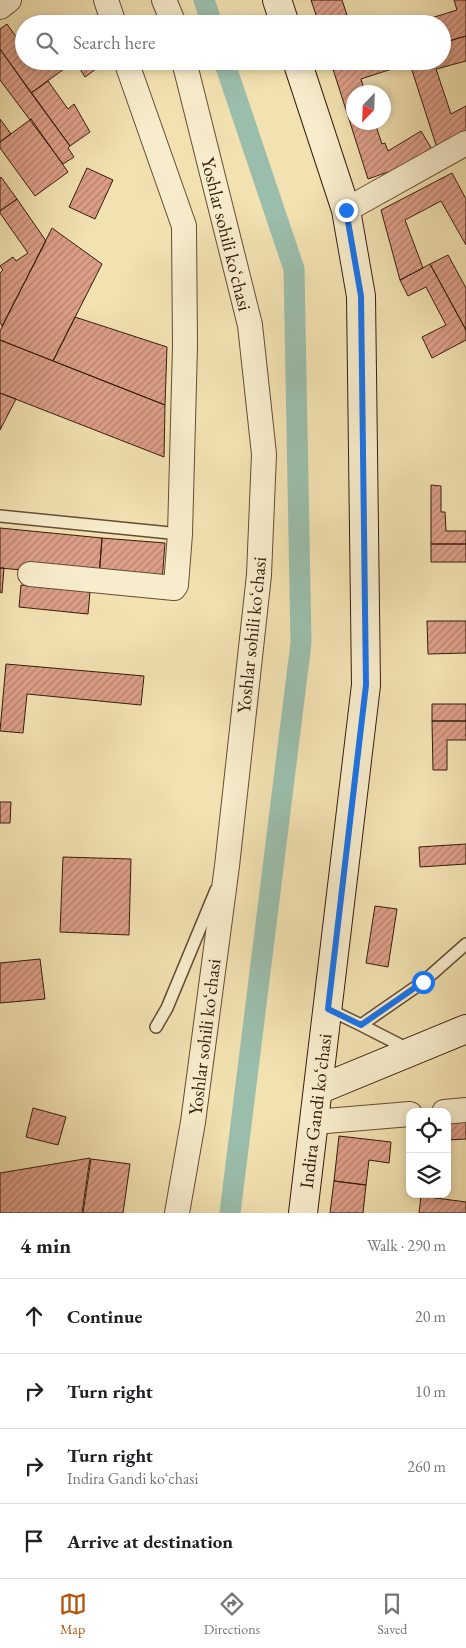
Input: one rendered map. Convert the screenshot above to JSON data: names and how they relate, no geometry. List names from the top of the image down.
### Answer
{
  "streets": {
    "street": ["Yoshlar sohili koʻchasi", "Indira Gandi koʻchasi"]
  },
  "north": "bottom left",
  "page": {
    "search": "Search here",
    "heading": ["4 min", "Walk · 290 m"],
    "list": [
      ["Continue", "20 m"],
      ["Turn right", "10 m"],
      ["Turn right", "Indira Gandi koʻchasi", "260 m"],
      "Arrive at destination"
    ],
    "nav": ["Map", "Directions", "Saved"]
  }
}
